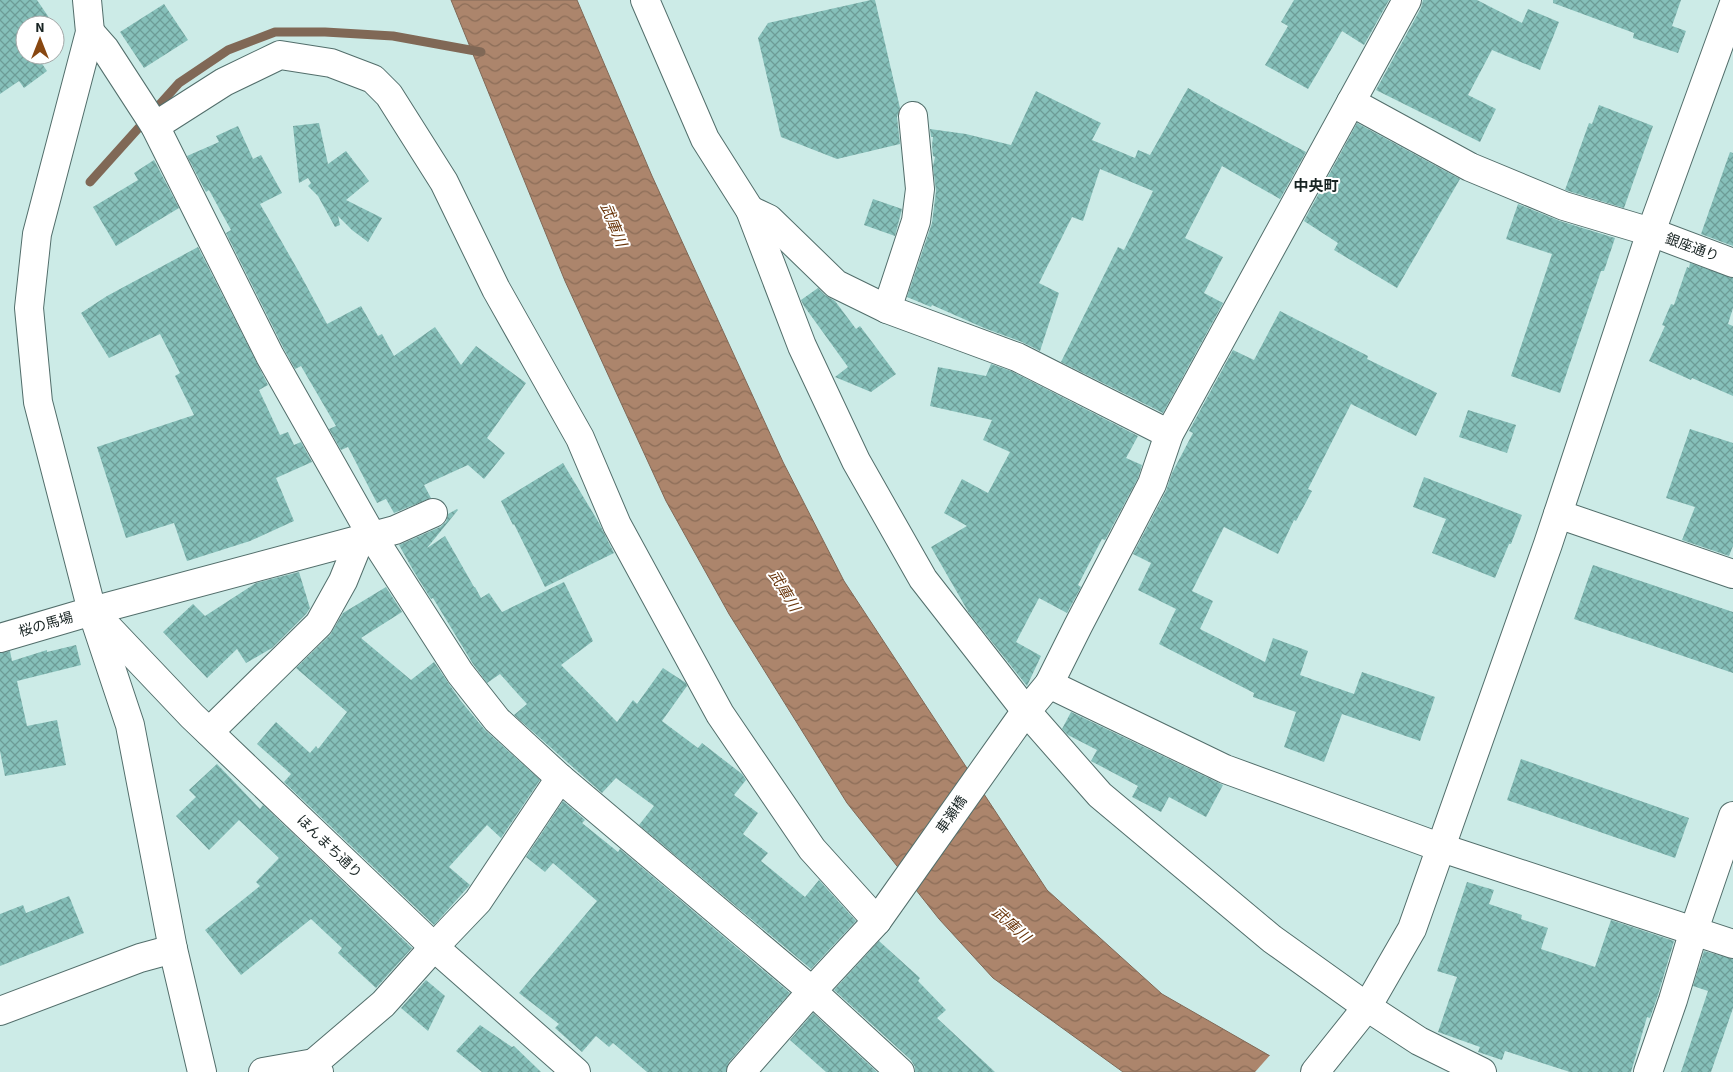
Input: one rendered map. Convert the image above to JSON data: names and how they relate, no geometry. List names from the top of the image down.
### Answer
{
  "streets": {
    "street": [
      "銀座通り",
      "桜の馬場",
      "車瀬橋",
      "ほんまち通り"
    ]
  },
  "crossings": [
    ["銀座通り", "車瀬橋"],
    ["桜の馬場", "ほんまち通り"]
  ],
  "districts": ["中央町"],
  "water": ["武庫川"],
  "north": "top"
}
